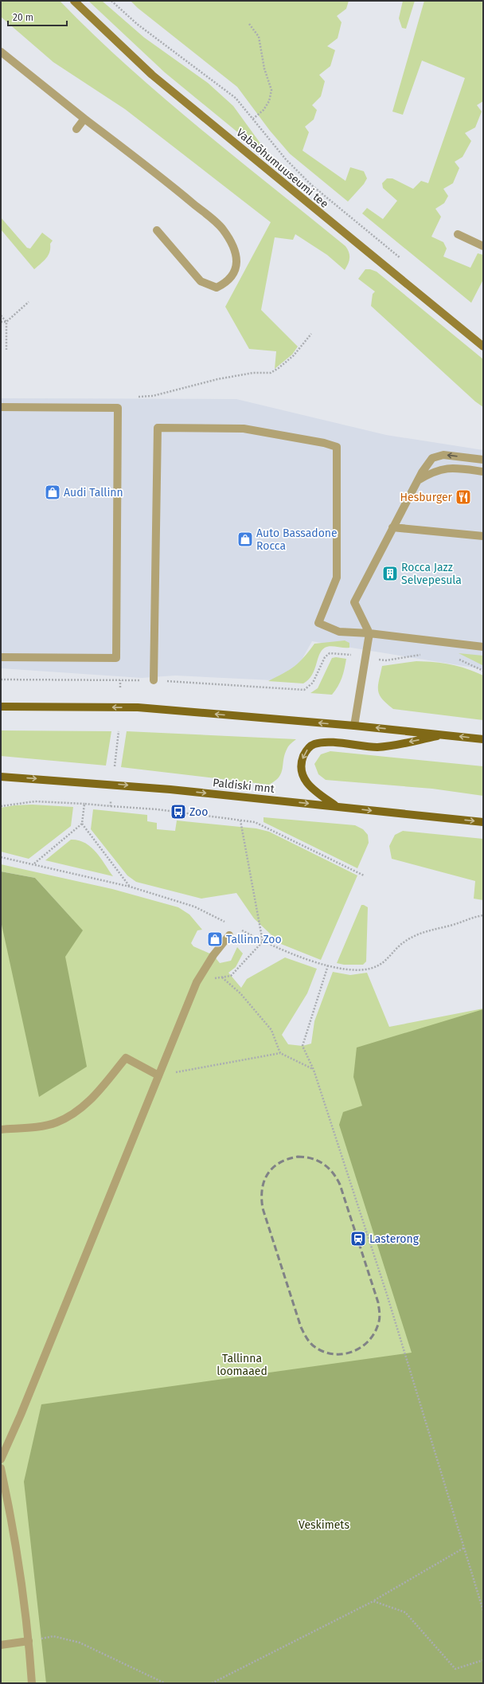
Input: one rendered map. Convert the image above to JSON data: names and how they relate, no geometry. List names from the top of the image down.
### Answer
{
  "streets": {
    "main road": ["Paldiski mnt"],
    "street": ["Vabaõhumuuseumi tee"]
  },
  "one_way": ["Paldiski mnt"],
  "parks": ["Tallinna loomaaed", "Veskimets"],
  "places": {
    "shop": ["Audi Tallinn", "Auto Bassadone Rocca", "Tallinn Zoo"],
    "restaurant": ["Hesburger"],
    "building": ["Rocca Jazz Selvepesula"],
    "bus stop": ["Zoo"],
    "station": ["Lasterong"]
  },
  "scale_bar": "20 m"
}
